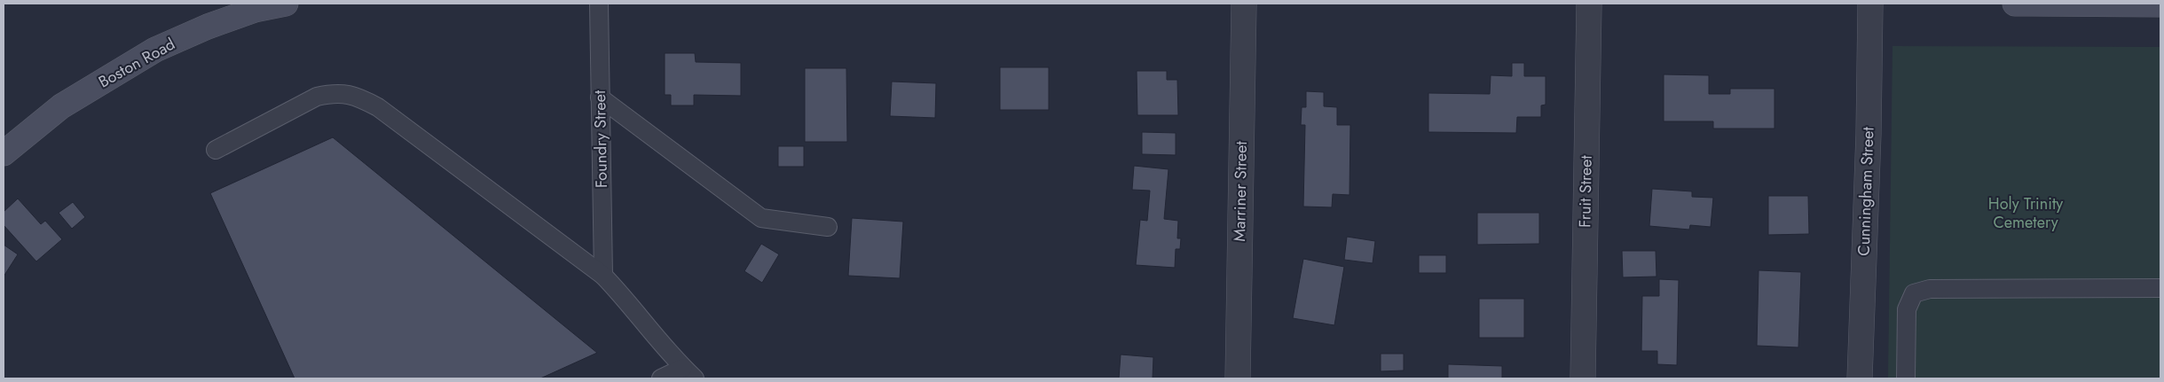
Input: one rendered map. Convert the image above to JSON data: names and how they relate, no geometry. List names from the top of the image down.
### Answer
{
  "streets": {
    "main road": ["Boston Road"],
    "street": ["Marriner Street", "Fruit Street", "Cunningham Street"],
    "lane": ["Foundry Street"]
  },
  "parks": ["Holy Trinity Cemetery"]
}
